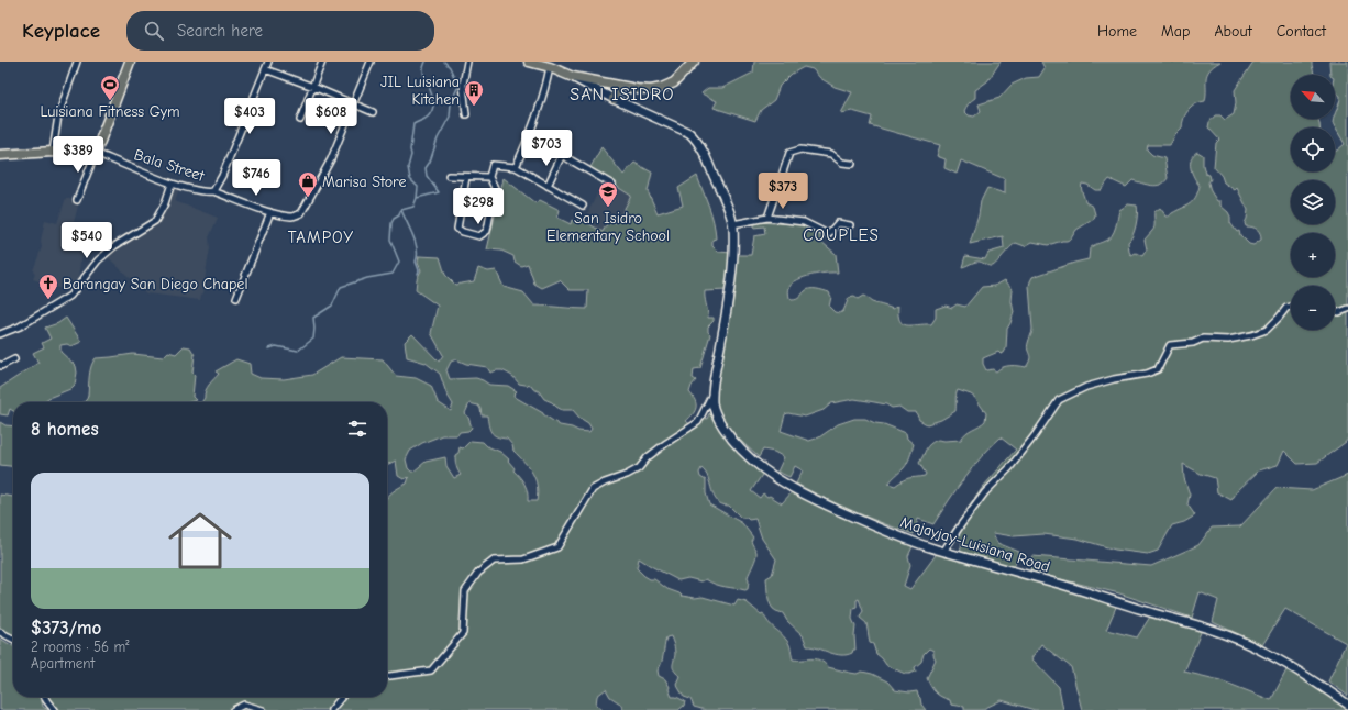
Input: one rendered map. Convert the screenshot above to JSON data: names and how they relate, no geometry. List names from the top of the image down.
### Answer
{
  "streets": {
    "main road": ["Bala Street"],
    "street": ["Majayjay-Luisiana Road"]
  },
  "districts": ["SAN ISIDRO", "COUPLES", "TAMPOY"],
  "places": {
    "sports": ["Luisiana Fitness Gym"],
    "building": ["JIL Luisiana Kitchen"],
    "shop": ["Marisa Store"],
    "school or university": ["San Isidro Elementary School"],
    "church": ["Barangay San Diego Chapel"]
  },
  "north": "top left",
  "page": {
    "header": "Keyplace",
    "search": "Search here",
    "nav": [
      "Home",
      "Map",
      "About",
      "Contact"
    ],
    "map_buttons": ["+", "−"],
    "price": [
      "$403",
      "$608",
      "$703",
      "$389",
      "$746",
      "$373",
      "$298",
      "$540"
    ],
    "heading": "8 homes",
    "list": [
      {
        "name": "$373/mo",
        "note": "2 rooms · 56 m² · Apartment"
      }
    ]
  }
}
